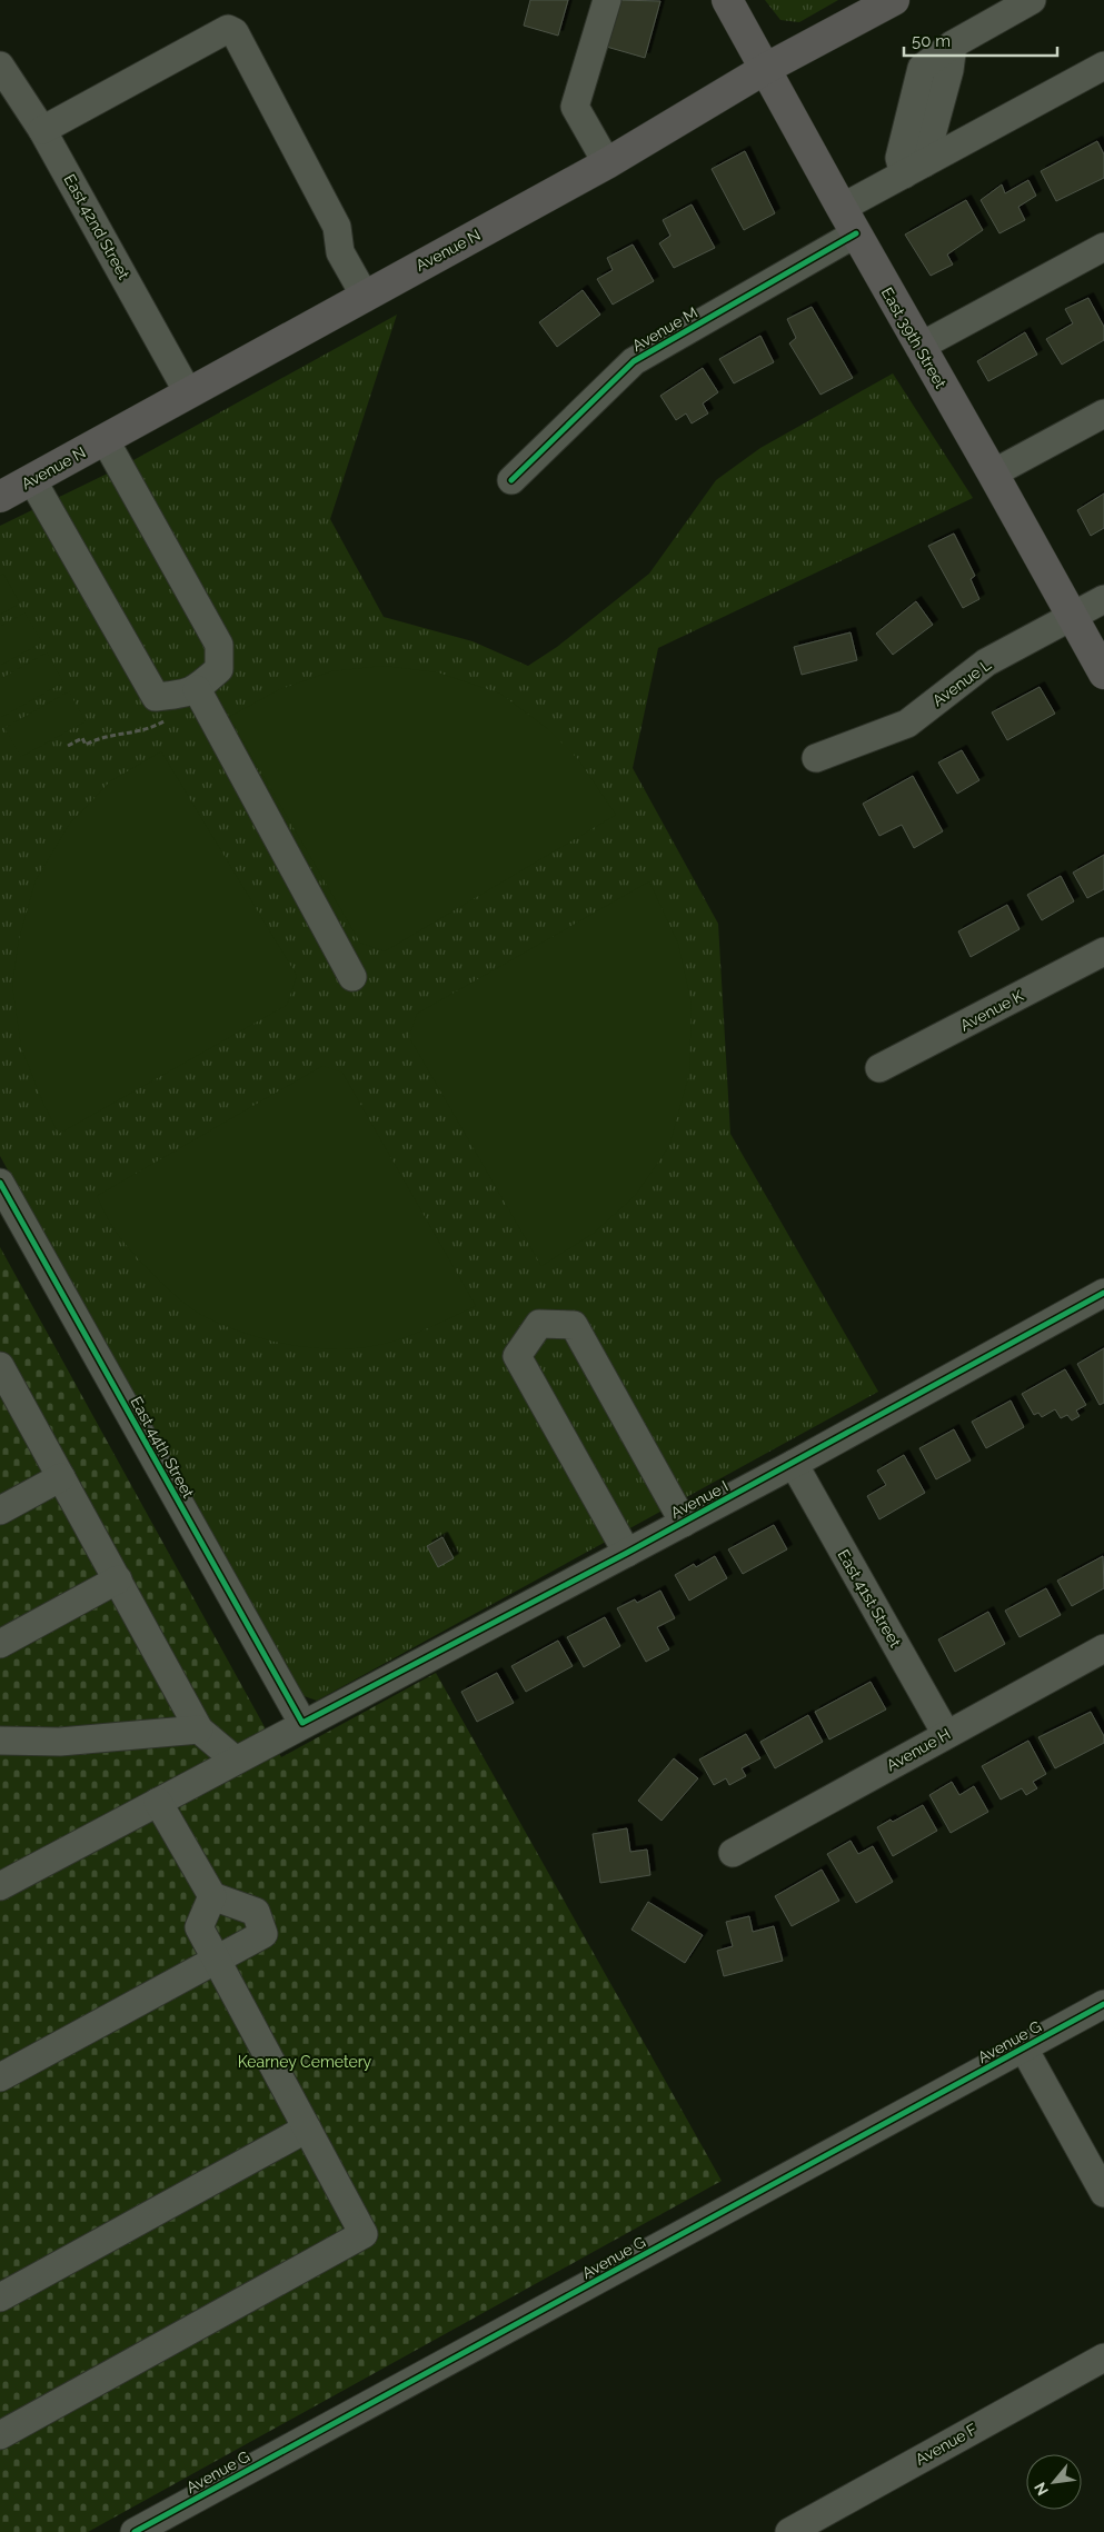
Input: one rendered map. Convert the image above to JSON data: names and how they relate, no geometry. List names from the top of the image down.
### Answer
{
  "streets": {
    "main road": ["Avenue N", "East 39th Street"],
    "street": [
      "East 42nd Street",
      "Avenue M",
      "Avenue L",
      "Avenue K",
      "East 44th Street",
      "Avenue I",
      "East 41st Street",
      "Avenue H",
      "Avenue G",
      "Avenue F"
    ]
  },
  "crossings": [
    ["East 42nd Street", "Avenue N"],
    ["Avenue N", "East 39th Street"],
    ["Avenue M", "East 39th Street"],
    ["East 39th Street", "Avenue L"],
    ["East 44th Street", "Avenue I"],
    ["Avenue I", "East 41st Street"],
    ["East 41st Street", "Avenue H"]
  ],
  "parks": ["Kearney Cemetery"],
  "scale_bar": "50 m",
  "north": "bottom left"
}
